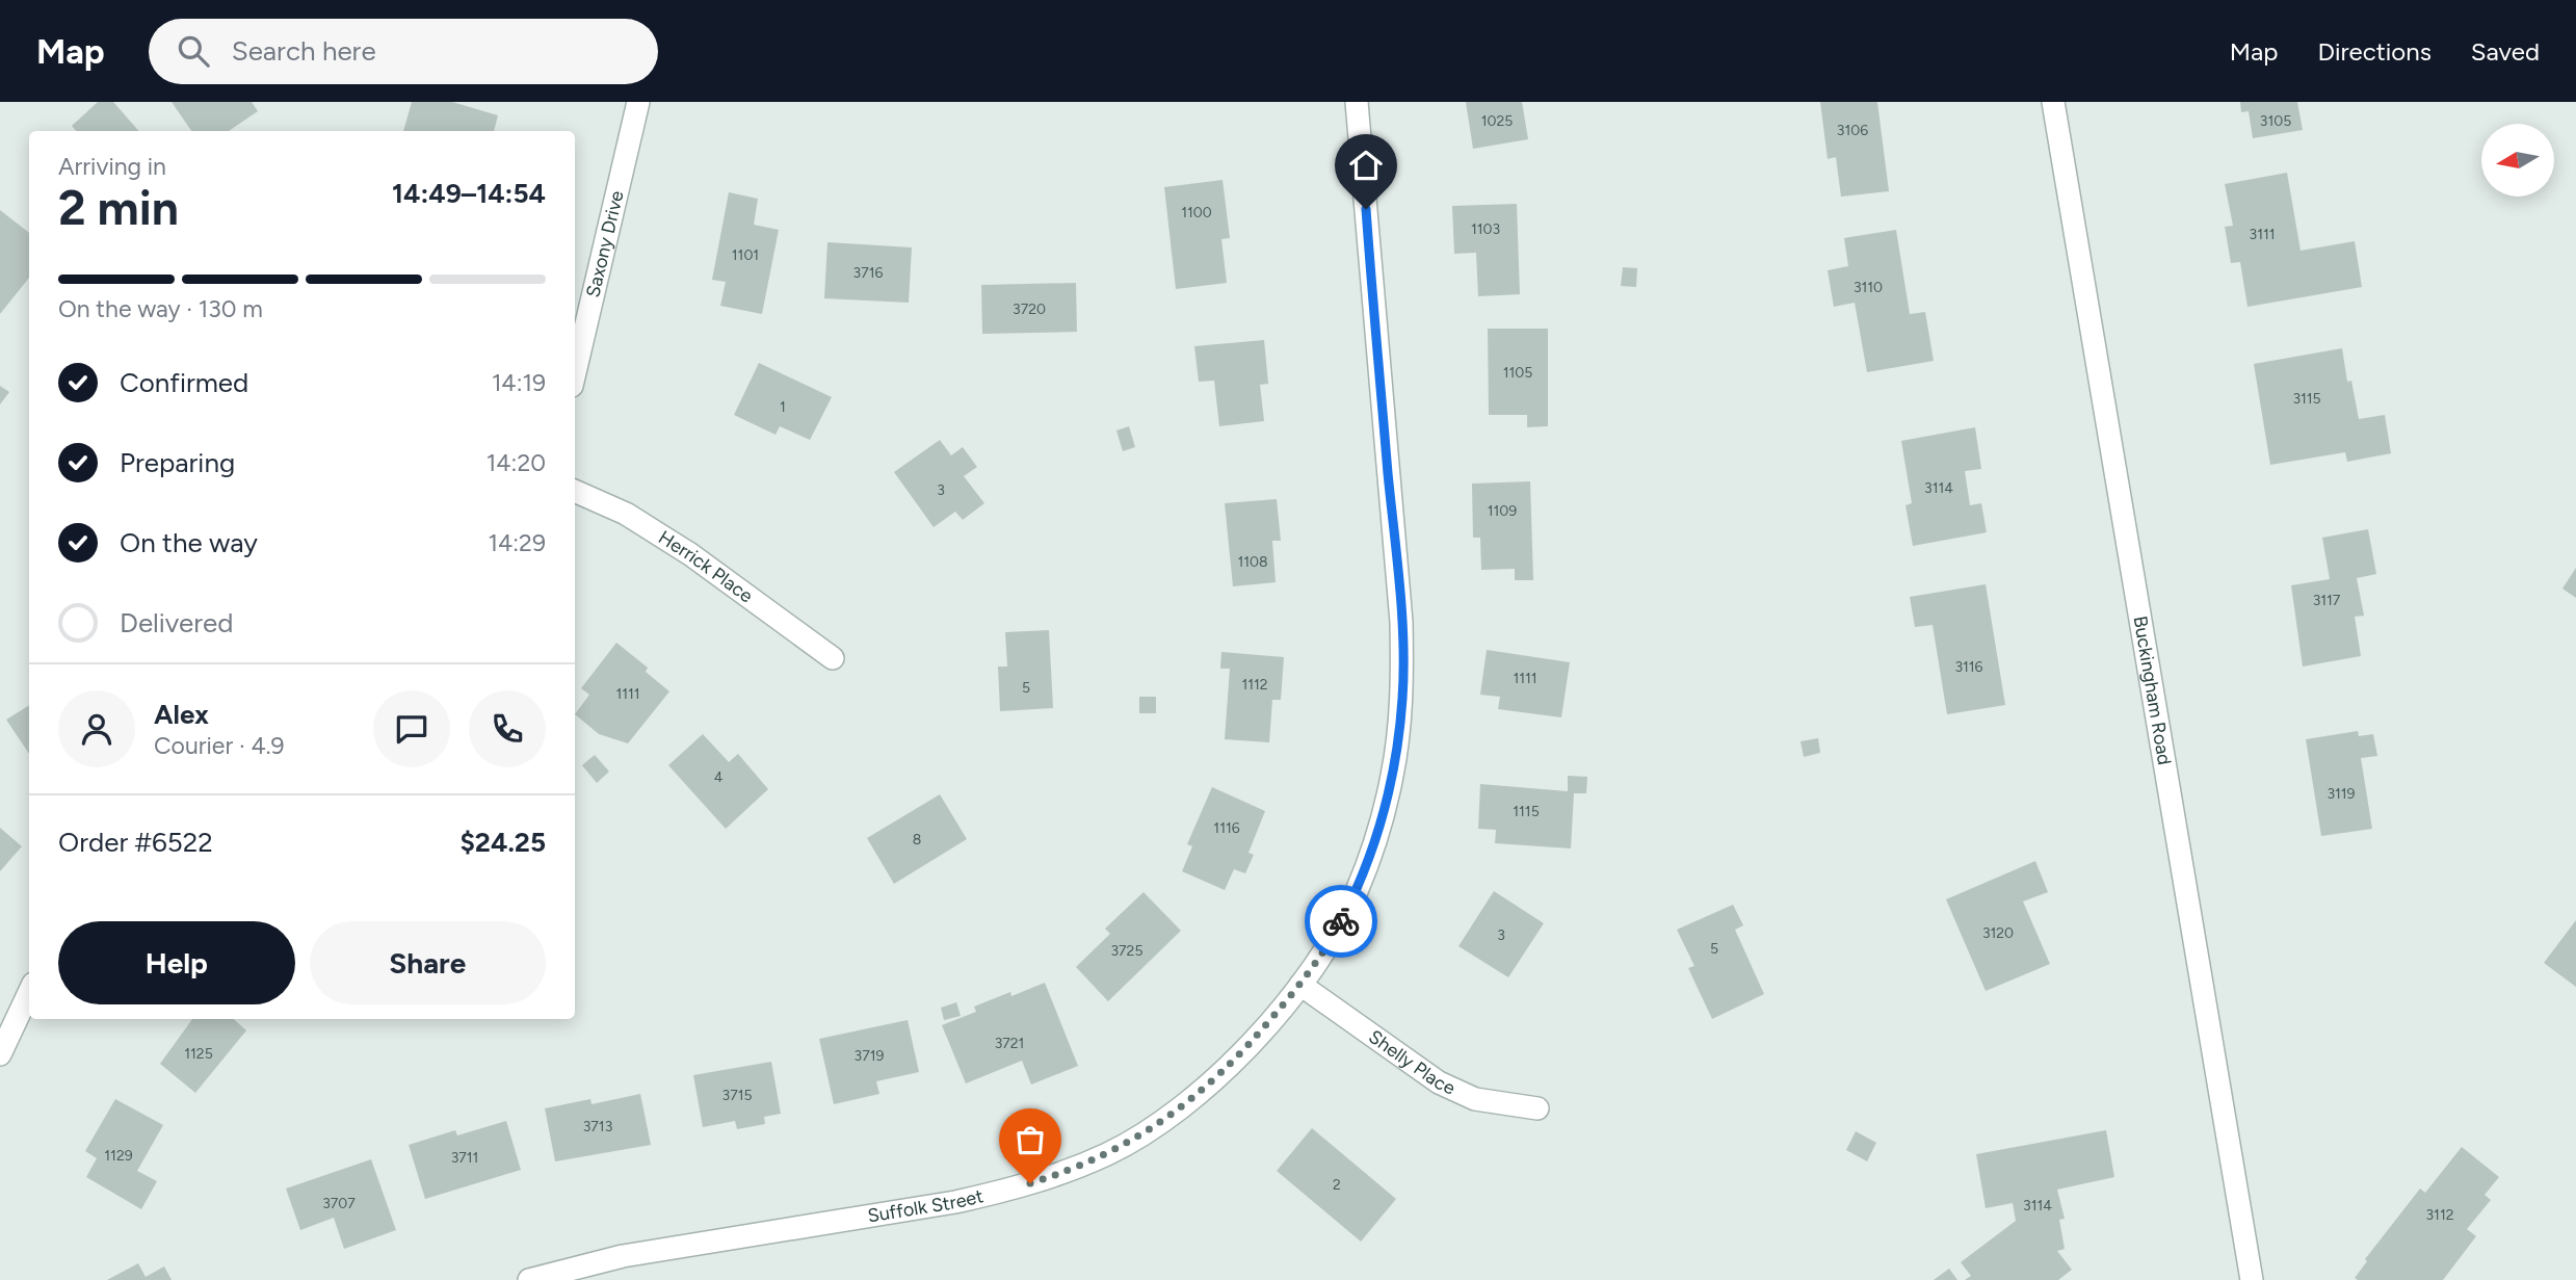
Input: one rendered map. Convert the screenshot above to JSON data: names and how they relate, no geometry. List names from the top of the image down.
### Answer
{
  "streets": {
    "street": [
      "Saxony Drive",
      "Herrick Place",
      "Buckingham Road",
      "Shelly Place",
      "Suffolk Street"
    ]
  },
  "crossings": [
    ["Shelly Place", "Suffolk Street"]
  ],
  "house_numbers": [
    "1025",
    "3105",
    "3106",
    "1100",
    "1103",
    "3111",
    "1101",
    "3716",
    "3110",
    "3720",
    "1105",
    "3115",
    "1",
    "3114",
    "3",
    "1109",
    "1108",
    "3117",
    "3116",
    "1111",
    "1112",
    "5",
    "1111",
    "4",
    "3119",
    "1115",
    "1116",
    "8",
    "3120",
    "3",
    "5",
    "3725",
    "3721",
    "1125",
    "3719",
    "3715",
    "3713",
    "1129",
    "3711",
    "2",
    "3707",
    "3114",
    "3112"
  ],
  "north": "left",
  "page": {
    "header": "Map",
    "search": "Search here",
    "nav": ["Map", "Directions", "Saved"],
    "heading": ["2 min", "Arriving in", "14:49–14:54"],
    "panel": [
      "Alex",
      "Courier · 4.9",
      "Order #6522",
      "$24.25"
    ],
    "bar": "On the way · 130 m",
    "list": [
      ["Confirmed", "14:19"],
      ["Preparing", "14:20"],
      ["On the way", "14:29"],
      "Delivered"
    ],
    "buttons": ["Help", "Share"]
  }
}
